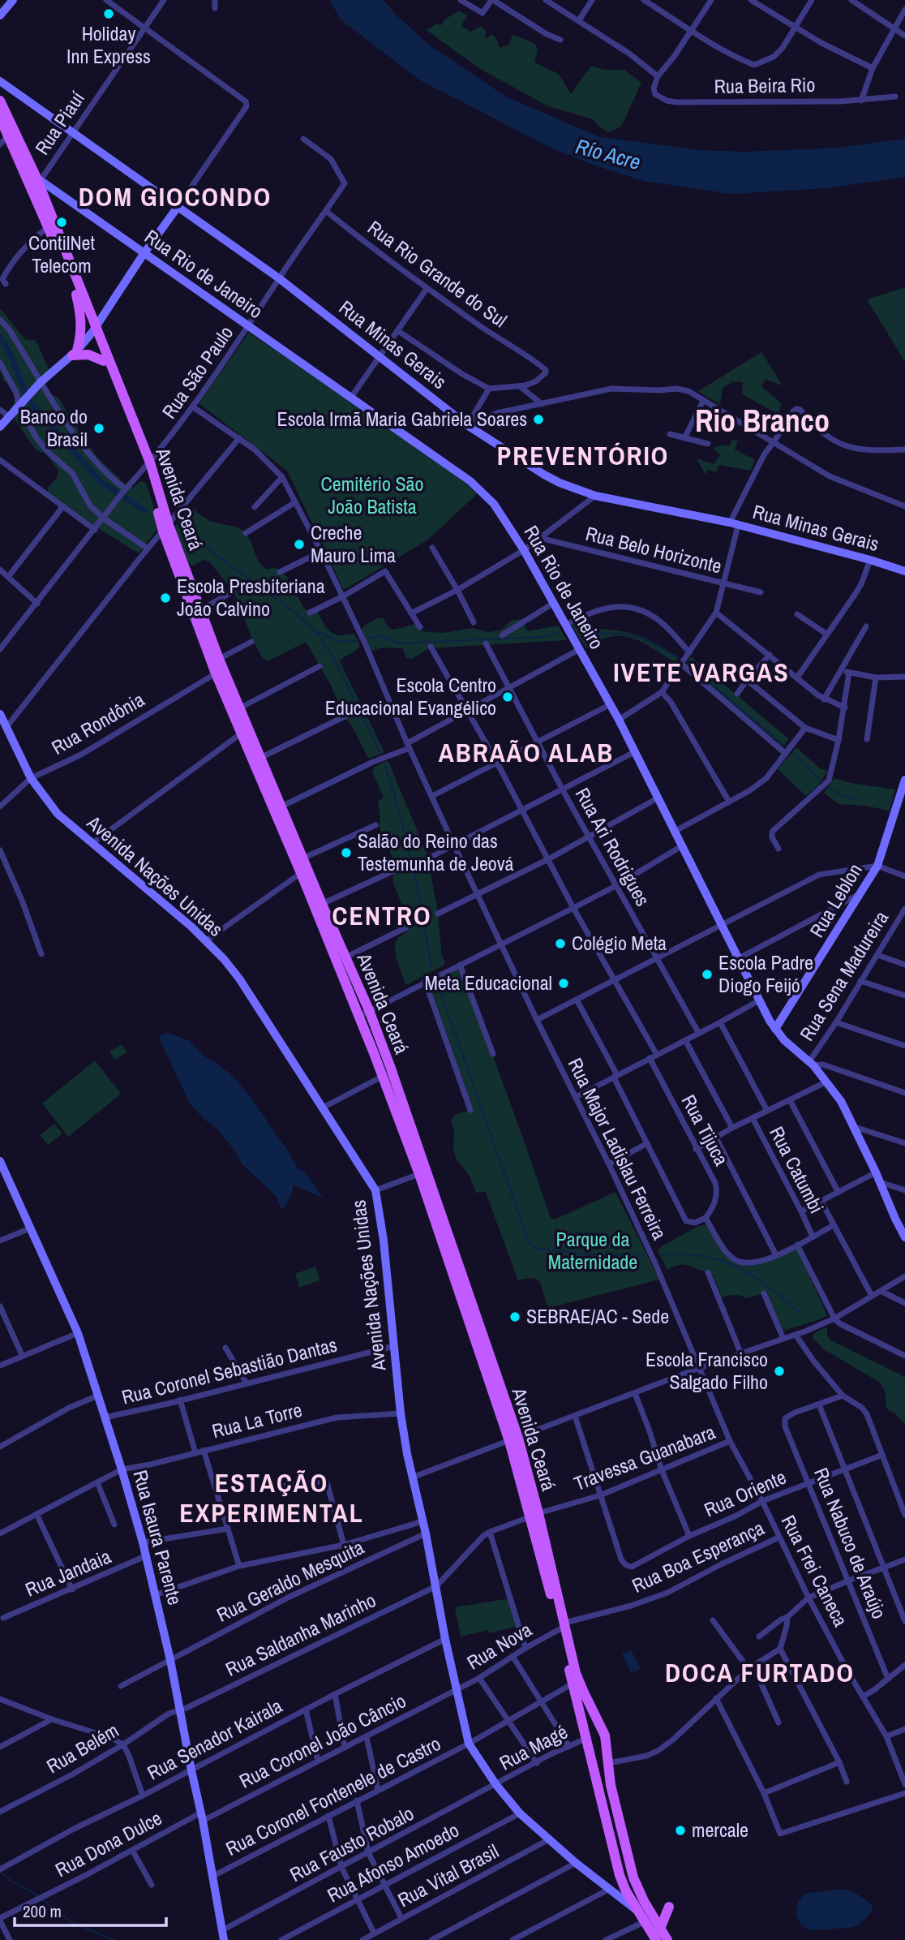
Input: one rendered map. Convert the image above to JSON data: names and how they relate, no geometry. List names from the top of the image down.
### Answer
{
  "streets": {
    "main road": ["Avenida Ceará"],
    "street": [
      "Rua Beira Rio",
      "Rua Piauí",
      "Rua Rio de Janeiro",
      "Rua Rio Grande do Sul",
      "Rua Minas Gerais",
      "Rua São Paulo",
      "Rua Belo Horizonte",
      "Rua Rondônia",
      "Rua Ari Rodrigues",
      "Avenida Nações Unidas",
      "Rua Leblon",
      "Rua Sena Madureira",
      "Rua Tijuca",
      "Rua Major Ladislau Ferreira",
      "Rua Catumbi",
      "Rua Coronel Sebastião Dantas",
      "Rua La Torre",
      "Travessa Guanabara",
      "Rua Oriente",
      "Rua Isaura Parente",
      "Rua Nabuco de Araújo",
      "Rua Boa Esperança",
      "Rua Frei Caneca",
      "Rua Jandaia",
      "Rua Geraldo Mesquita",
      "Rua Saldanha Marinho",
      "Rua Nova",
      "Rua Senador Kairala",
      "Rua Coronel João Câncio",
      "Rua Magé",
      "Rua Belém",
      "Rua Coronel Fontenele de Castro",
      "Rua Dona Dulce",
      "Rua Fausto Robalo",
      "Rua Afonso Amoedo",
      "Rua Vital Brasil"
    ]
  },
  "crossings": [
    ["Rua Piauí", "Rua Rio de Janeiro"],
    ["Rua Piauí", "Rua Minas Gerais"],
    ["Rua Piauí", "Avenida Ceará"],
    ["Rua Rio de Janeiro", "Rua São Paulo"],
    ["Rua Rio de Janeiro", "Avenida Ceará"],
    ["Rua Rio de Janeiro", "Rua Leblon"],
    ["Rua Rio de Janeiro", "Rua Sena Madureira"],
    ["Rua Rio Grande do Sul", "Rua São Paulo"],
    ["Rua Minas Gerais", "Rua São Paulo"],
    ["Rua São Paulo", "Avenida Ceará"],
    ["Rua São Paulo", "Rua Major Ladislau Ferreira"],
    ["Avenida Ceará", "Rua Rondônia"],
    ["Avenida Ceará", "Avenida Nações Unidas"],
    ["Avenida Ceará", "Travessa Guanabara"],
    ["Avenida Ceará", "Rua Boa Esperança"],
    ["Avenida Ceará", "Rua Nova"],
    ["Avenida Ceará", "Rua Magé"],
    ["Avenida Ceará", "Rua Coronel Fontenele de Castro"],
    ["Rua Rondônia", "Avenida Nações Unidas"],
    ["Avenida Nações Unidas", "Rua Coronel Sebastião Dantas"],
    ["Avenida Nações Unidas", "Rua La Torre"],
    ["Avenida Nações Unidas", "Travessa Guanabara"],
    ["Avenida Nações Unidas", "Rua Geraldo Mesquita"],
    ["Avenida Nações Unidas", "Rua Saldanha Marinho"],
    ["Avenida Nações Unidas", "Rua Nova"],
    ["Avenida Nações Unidas", "Rua Senador Kairala"],
    ["Avenida Nações Unidas", "Rua Coronel João Câncio"],
    ["Avenida Nações Unidas", "Rua Magé"],
    ["Avenida Nações Unidas", "Rua Coronel Fontenele de Castro"],
    ["Avenida Nações Unidas", "Rua Fausto Robalo"],
    ["Avenida Nações Unidas", "Rua Afonso Amoedo"],
    ["Avenida Nações Unidas", "Rua Vital Brasil"],
    ["Rua Major Ladislau Ferreira", "Rua Frei Caneca"],
    ["Rua Coronel Sebastião Dantas", "Rua Isaura Parente"],
    ["Rua La Torre", "Rua Isaura Parente"],
    ["Travessa Guanabara", "Rua Oriente"],
    ["Travessa Guanabara", "Rua Frei Caneca"],
    ["Travessa Guanabara", "Rua Saldanha Marinho"],
    ["Rua Oriente", "Rua Nabuco de Araújo"],
    ["Rua Oriente", "Rua Frei Caneca"],
    ["Rua Isaura Parente", "Rua Jandaia"],
    ["Rua Isaura Parente", "Rua Geraldo Mesquita"],
    ["Rua Isaura Parente", "Rua Saldanha Marinho"],
    ["Rua Isaura Parente", "Rua Senador Kairala"],
    ["Rua Isaura Parente", "Rua Coronel João Câncio"],
    ["Rua Isaura Parente", "Rua Belém"],
    ["Rua Isaura Parente", "Rua Coronel Fontenele de Castro"],
    ["Rua Isaura Parente", "Rua Dona Dulce"],
    ["Rua Isaura Parente", "Rua Fausto Robalo"],
    ["Rua Boa Esperança", "Rua Frei Caneca"],
    ["Rua Boa Esperança", "Rua Nova"],
    ["Rua Saldanha Marinho", "Rua Belém"],
    ["Rua Nova", "Rua Coronel João Câncio"],
    ["Rua Coronel João Câncio", "Rua Dona Dulce"],
    ["Rua Magé", "Rua Fausto Robalo"]
  ],
  "districts": [
    "DOM GIOCONDO",
    "Rio Branco",
    "PREVENTÓRIO",
    "IVETE VARGAS",
    "ABRAÃO ALAB",
    "CENTRO",
    "ESTAÇÃO EXPERIMENTAL",
    "DOCA FURTADO"
  ],
  "water": ["Río Acre"],
  "parks": ["Cemitério São João Batista", "Parque da Maternidade"],
  "places": [
    "Holiday Inn Express",
    "ContilNet Telecom",
    "Escola Irmã Maria Gabriela Soares",
    "Banco do Brasil",
    "Creche Mauro Lima",
    "Escola Presbiteriana João Calvino",
    "Escola Centro Educacional Evangélico",
    "Salão do Reino das Testemunha de Jeová",
    "Colégio Meta",
    "Escola Padre Diogo Feijó",
    "Meta Educacional",
    "SEBRAE/AC - Sede",
    "Escola Francisco Salgado Filho",
    "mercale"
  ],
  "scale_bar": "200 m"
}
